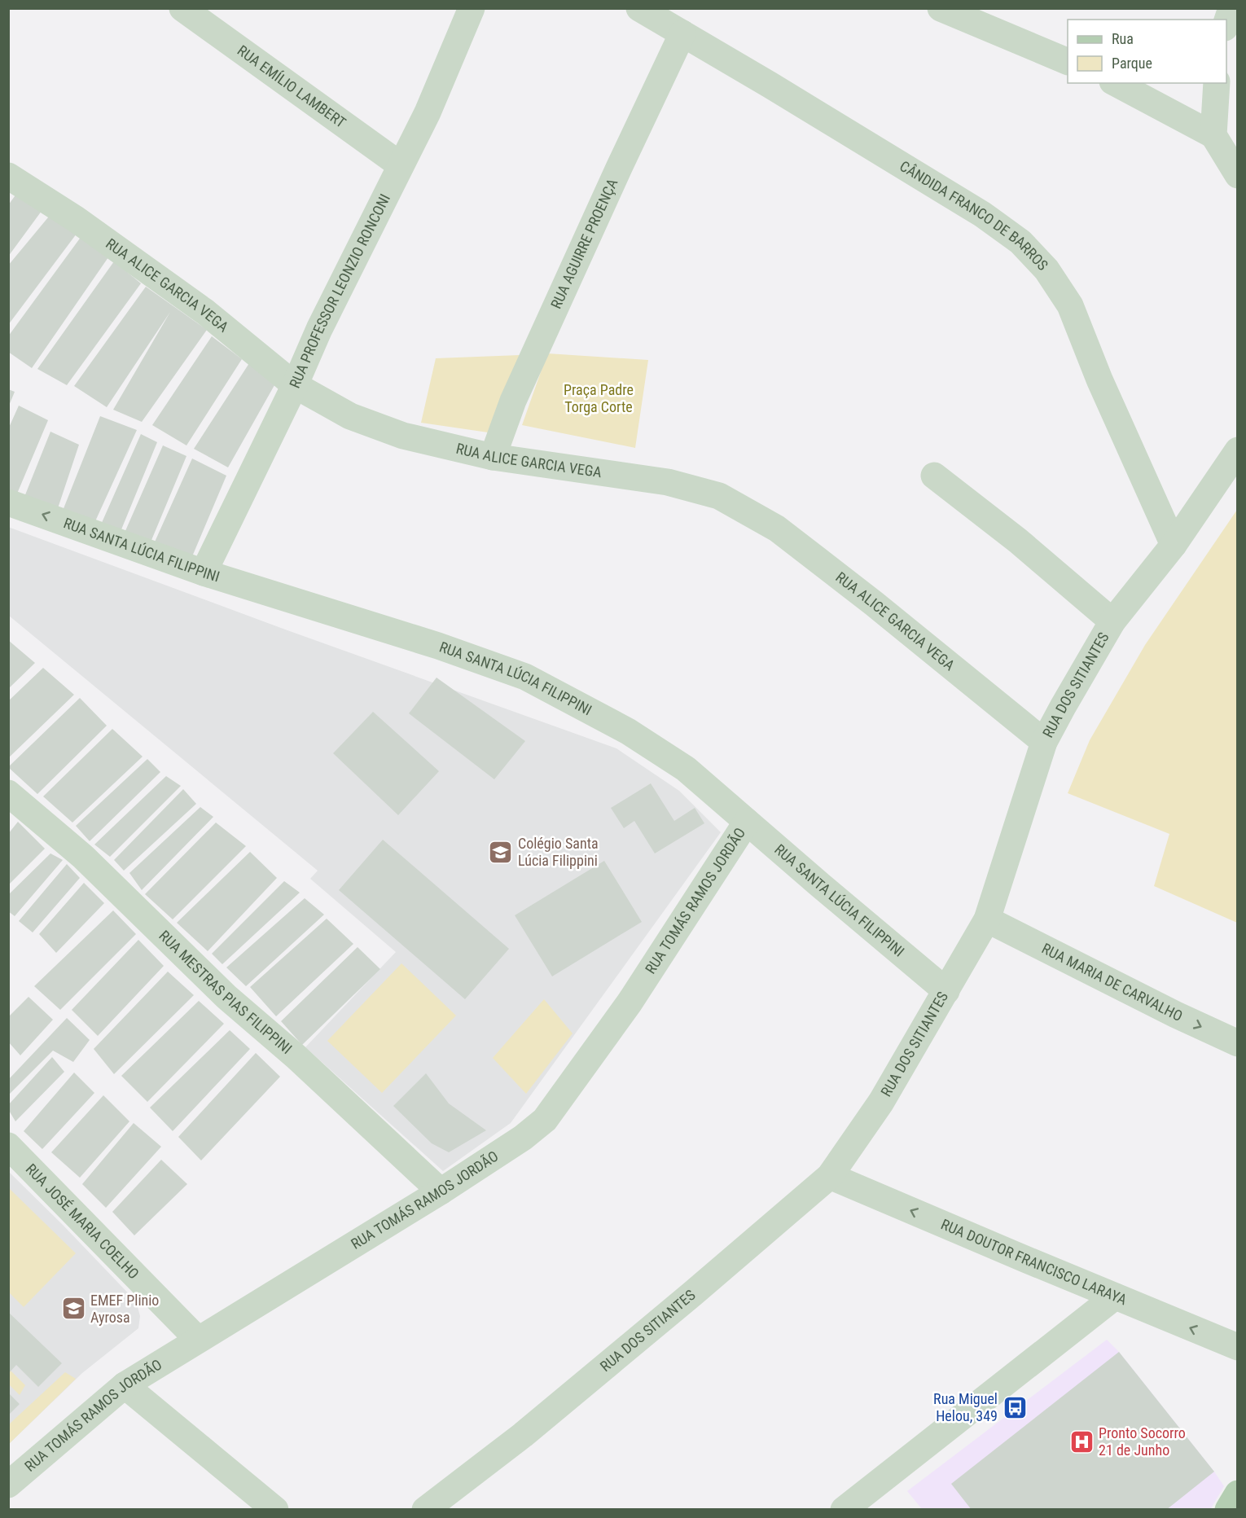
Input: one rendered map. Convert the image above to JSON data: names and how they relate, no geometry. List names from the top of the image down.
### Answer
{
  "streets": {
    "street": [
      "RUA EMÍLIO LAMBERT",
      "CÂNDIDA FRANCO DE BARROS",
      "RUA AGUIRRE PROENÇA",
      "RUA ALICE GARCIA VEGA",
      "RUA PROFESSOR LEONZIO RONCONI",
      "RUA SANTA LÚCIA FILIPPINI",
      "RUA DOS SITIANTES",
      "RUA TOMÁS RAMOS JORDÃO",
      "RUA MARIA DE CARVALHO",
      "RUA MESTRAS PIAS FILIPPINI",
      "RUA JOSÉ MARIA COELHO",
      "RUA DOUTOR FRANCISCO LARAYA"
    ]
  },
  "crossings": [
    ["RUA EMÍLIO LAMBERT", "RUA PROFESSOR LEONZIO RONCONI"],
    ["CÂNDIDA FRANCO DE BARROS", "RUA AGUIRRE PROENÇA"],
    ["CÂNDIDA FRANCO DE BARROS", "RUA DOS SITIANTES"],
    ["RUA AGUIRRE PROENÇA", "RUA ALICE GARCIA VEGA"],
    ["RUA ALICE GARCIA VEGA", "RUA PROFESSOR LEONZIO RONCONI"],
    ["RUA ALICE GARCIA VEGA", "RUA DOS SITIANTES"],
    ["RUA PROFESSOR LEONZIO RONCONI", "RUA SANTA LÚCIA FILIPPINI"],
    ["RUA SANTA LÚCIA FILIPPINI", "RUA DOS SITIANTES"],
    ["RUA SANTA LÚCIA FILIPPINI", "RUA TOMÁS RAMOS JORDÃO"],
    ["RUA DOS SITIANTES", "RUA MARIA DE CARVALHO"],
    ["RUA DOS SITIANTES", "RUA DOUTOR FRANCISCO LARAYA"],
    ["RUA TOMÁS RAMOS JORDÃO", "RUA MESTRAS PIAS FILIPPINI"],
    ["RUA TOMÁS RAMOS JORDÃO", "RUA JOSÉ MARIA COELHO"]
  ],
  "one_way": ["RUA MARIA DE CARVALHO", "RUA DOUTOR FRANCISCO LARAYA"],
  "parks": ["Praça Padre Torga Corte"],
  "places": {
    "school or university": ["Colégio Santa Lúcia Filippini", "EMEF Plinio Ayrosa"],
    "bus stop": ["Rua Miguel Helou, 349"],
    "hospital": ["Pronto Socorro 21 de Junho"]
  },
  "legend": ["Rua", "Parque"]
}
